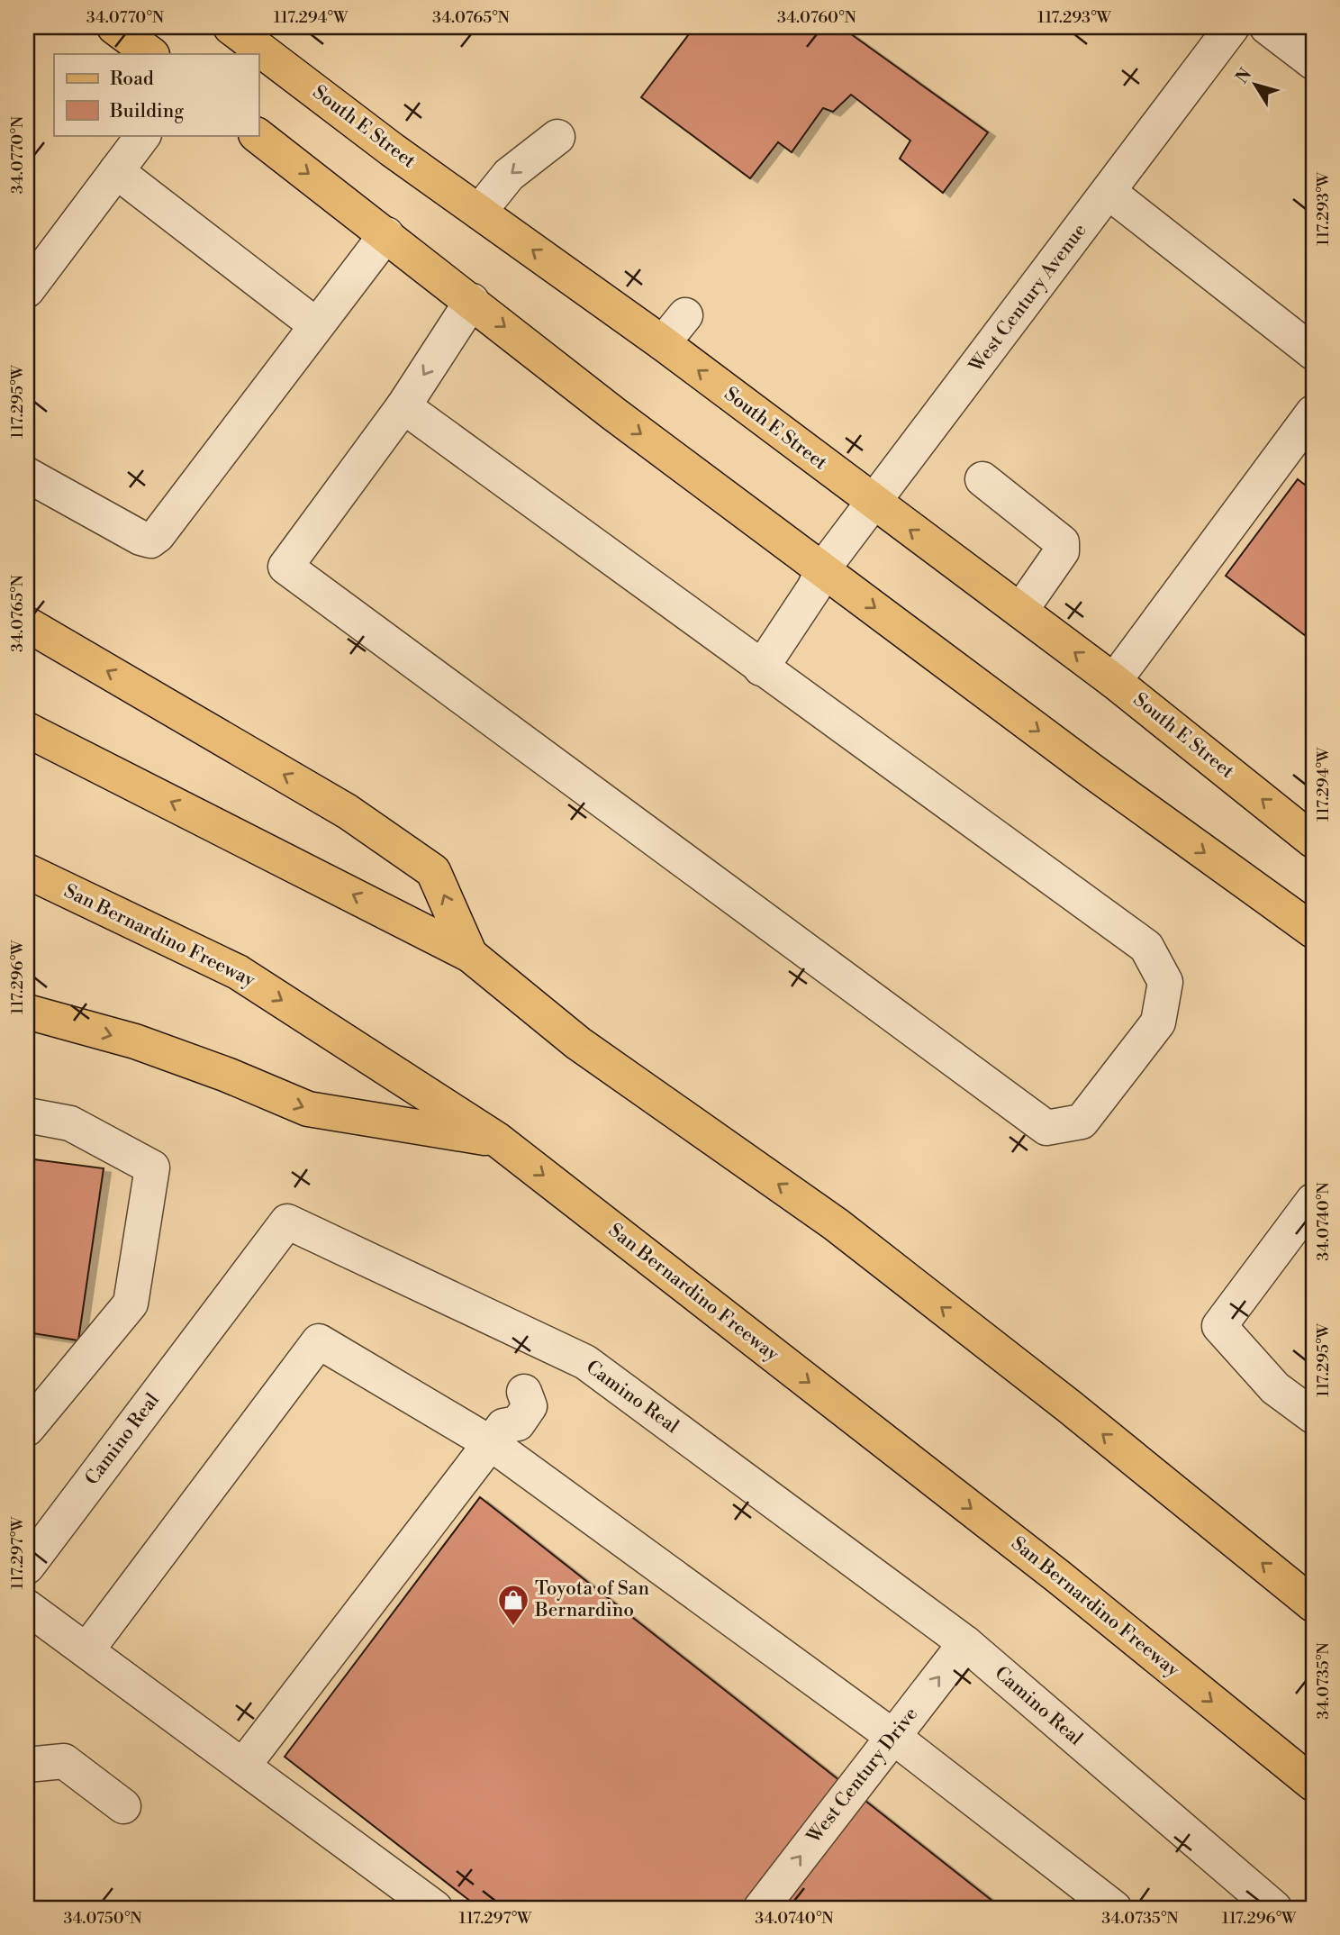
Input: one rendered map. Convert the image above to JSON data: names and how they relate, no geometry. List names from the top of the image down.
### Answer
{
  "streets": {
    "main road": ["South E Street", "San Bernardino Freeway"],
    "street": ["West Century Avenue", "Camino Real", "West Century Drive"]
  },
  "crossings": [
    ["South E Street", "West Century Avenue"],
    ["Camino Real", "West Century Drive"]
  ],
  "one_way": ["West Century Drive"],
  "places": {
    "shop": ["Toyota of San Bernardino"]
  },
  "legend": ["Road", "Building"],
  "north": "top left",
  "coordinates": [
    "34.0770°N",
    "117.294°W",
    "34.0765°N",
    "34.0760°N",
    "117.293°W",
    "117.295°W",
    "117.296°W",
    "34.0740°N",
    "117.297°W",
    "34.0735°N",
    "34.0750°N"
  ]
}
